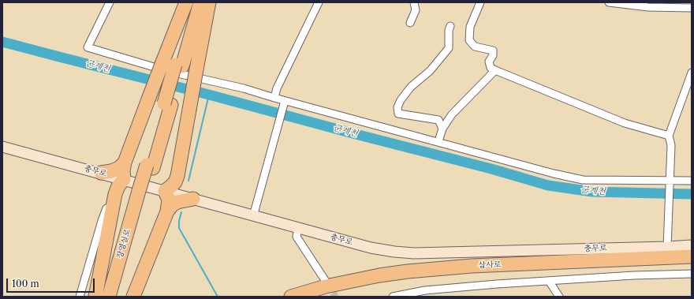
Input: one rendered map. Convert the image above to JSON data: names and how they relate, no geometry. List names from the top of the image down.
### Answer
{
  "streets": {
    "highway": ["장영실로", "삼사로"],
    "street": ["충무로"]
  },
  "water": ["군계천"],
  "scale_bar": "100 m"
}
